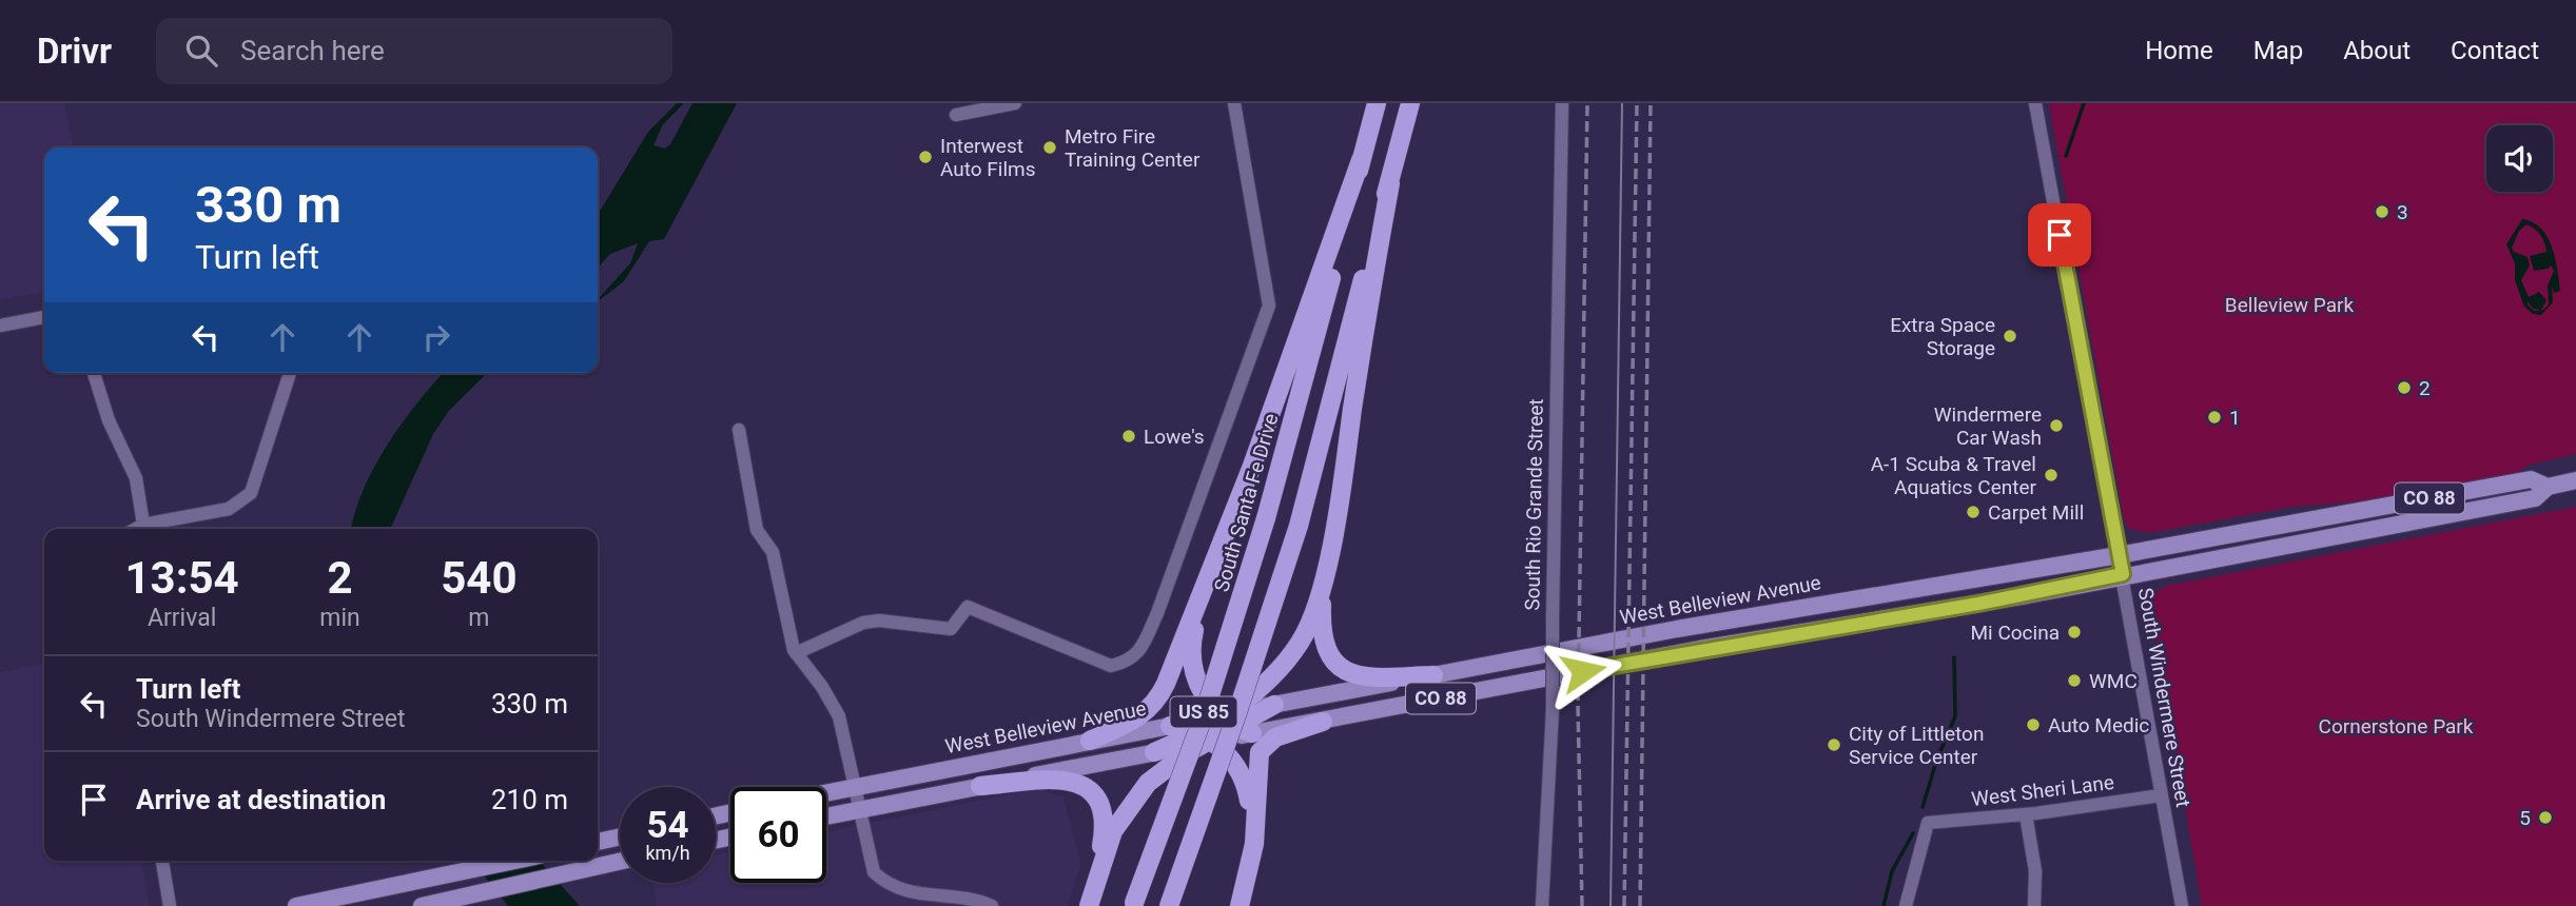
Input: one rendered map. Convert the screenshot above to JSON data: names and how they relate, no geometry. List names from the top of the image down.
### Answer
{
  "streets": {
    "highway": ["South Santa Fe Drive", "US 85"],
    "main road": ["CO 88", "West Belleview Avenue"],
    "street": ["South Rio Grande Street", "South Windermere Street", "West Sheri Lane"]
  },
  "crossings": [
    ["West Belleview Avenue", "South Windermere Street"],
    ["South Windermere Street", "West Sheri Lane"]
  ],
  "parks": ["Belleview Park", "Cornerstone Park"],
  "places": [
    "Metro Fire Training Center",
    "Interwest Auto Films",
    "3",
    "Extra Space Storage",
    "2",
    "1",
    "Windermere Car Wash",
    "Lowe's",
    "A-1 Scuba & Travel Aquatics Center",
    "Carpet Mill",
    "Mi Cocina",
    "WMC",
    "Auto Medic",
    "City of Littleton Service Center",
    "5"
  ],
  "page": {
    "header": "Drivr",
    "search": "Search here",
    "nav": [
      "Home",
      "Map",
      "About",
      "Contact"
    ],
    "turn": ["330 m", "Turn left"],
    "eta": [
      "13:54",
      "Arrival",
      "2",
      "min",
      "540",
      "m"
    ],
    "list": [
      {
        "name": "Turn left",
        "note": "South Windermere Street",
        "value": "330 m"
      },
      {
        "name": "Arrive at destination",
        "value": "210 m"
      }
    ],
    "speed": "54 km/h",
    "limit": "60"
  }
}
